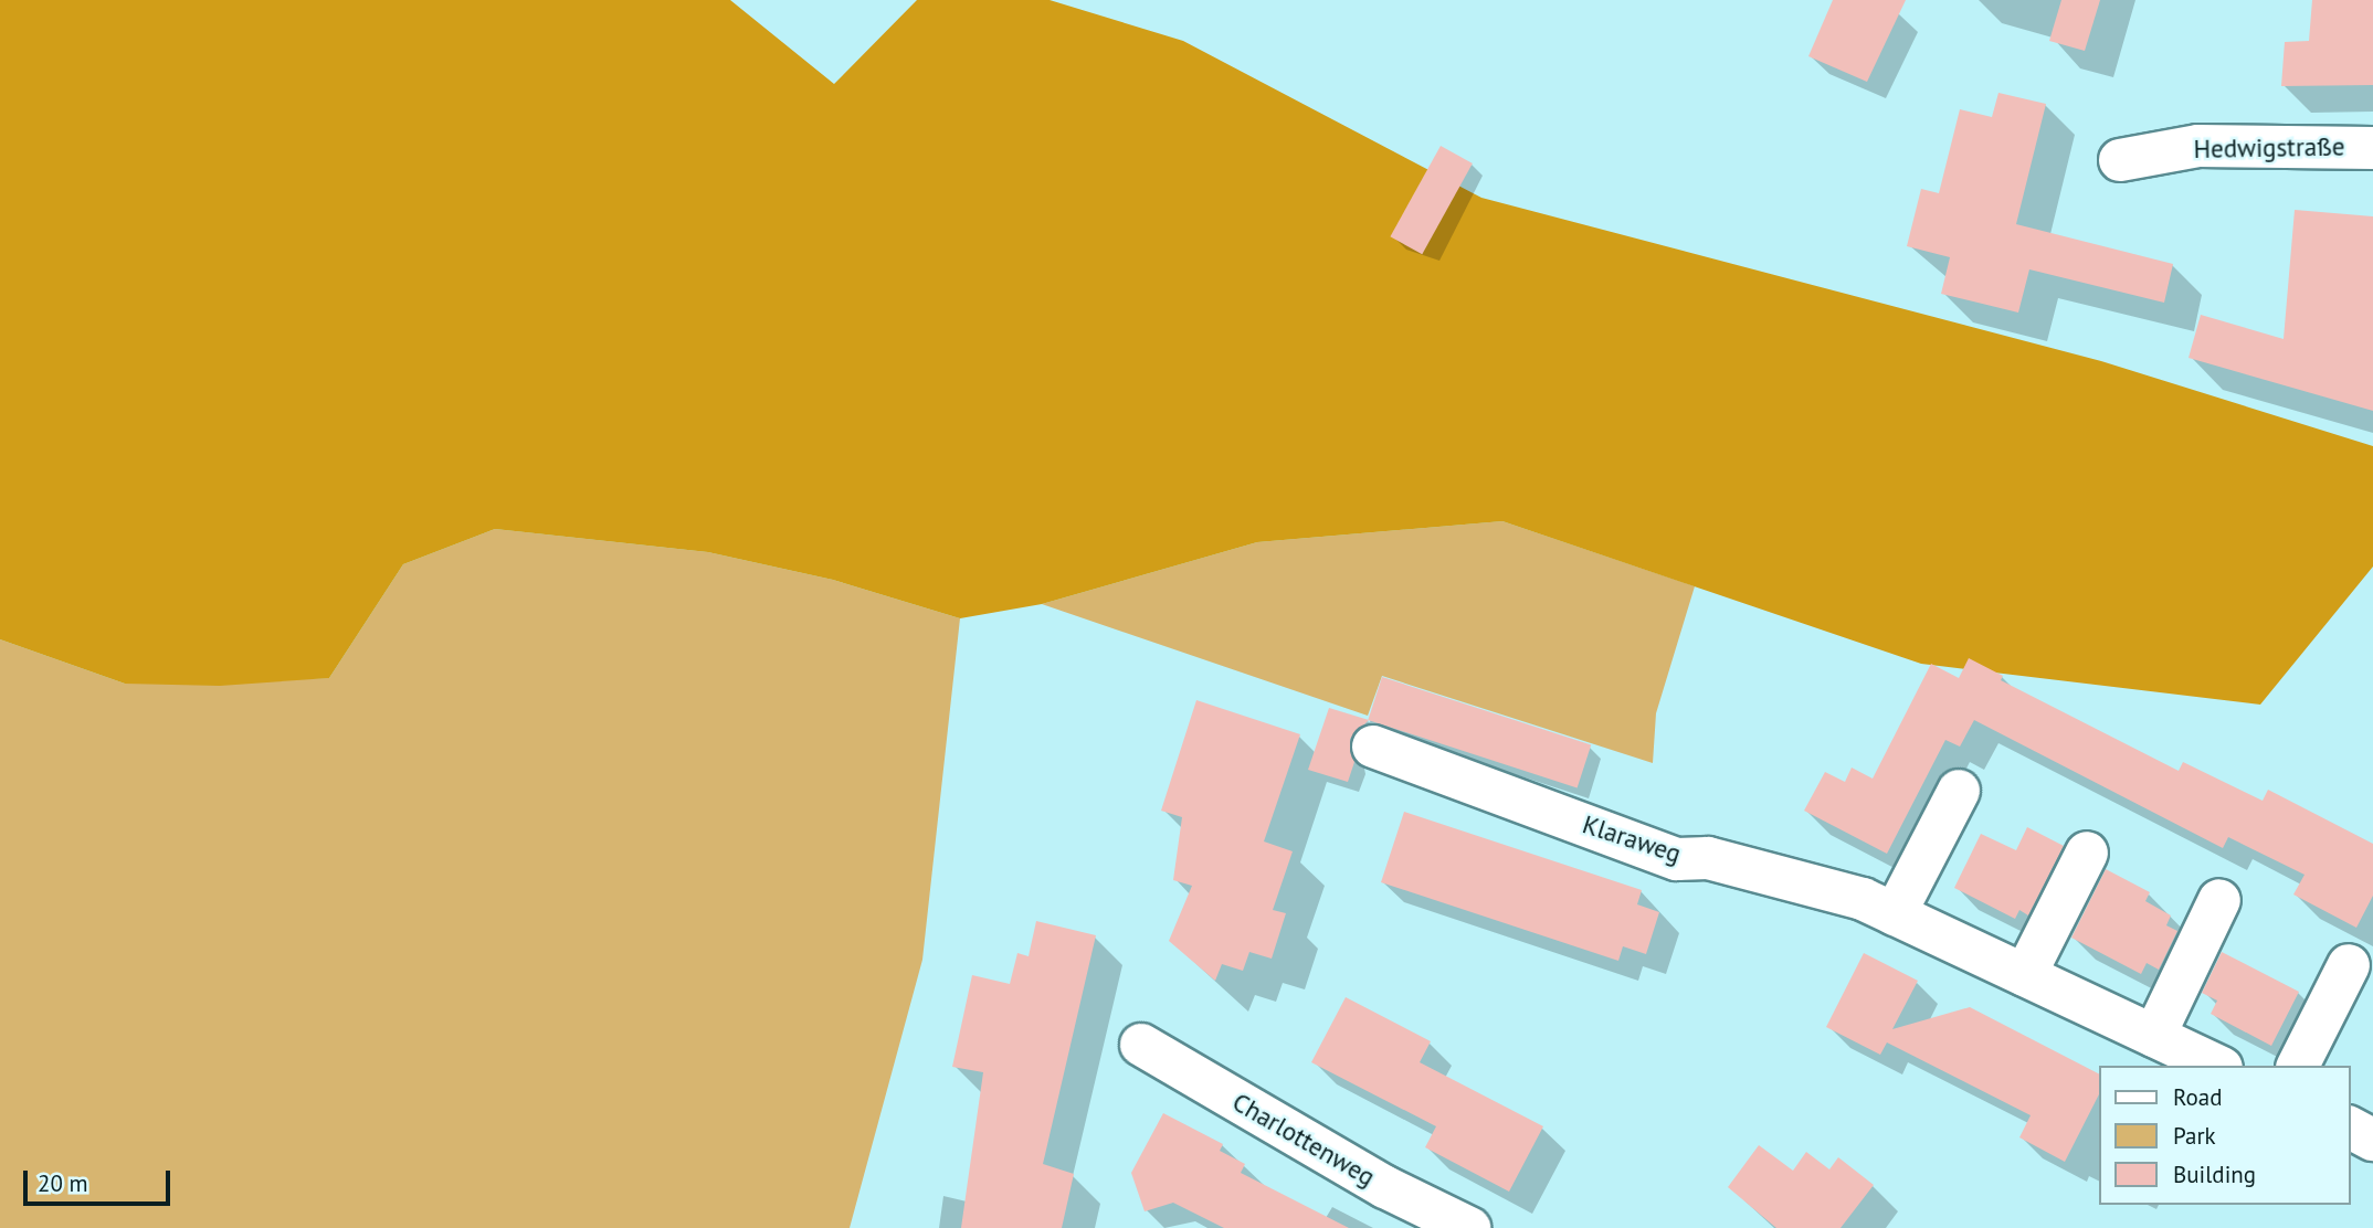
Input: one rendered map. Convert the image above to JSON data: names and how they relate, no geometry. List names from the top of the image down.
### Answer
{
  "streets": {
    "street": ["Hedwigstraße", "Klaraweg", "Charlottenweg"]
  },
  "legend": ["Road", "Park", "Building"],
  "scale_bar": "20 m"
}
